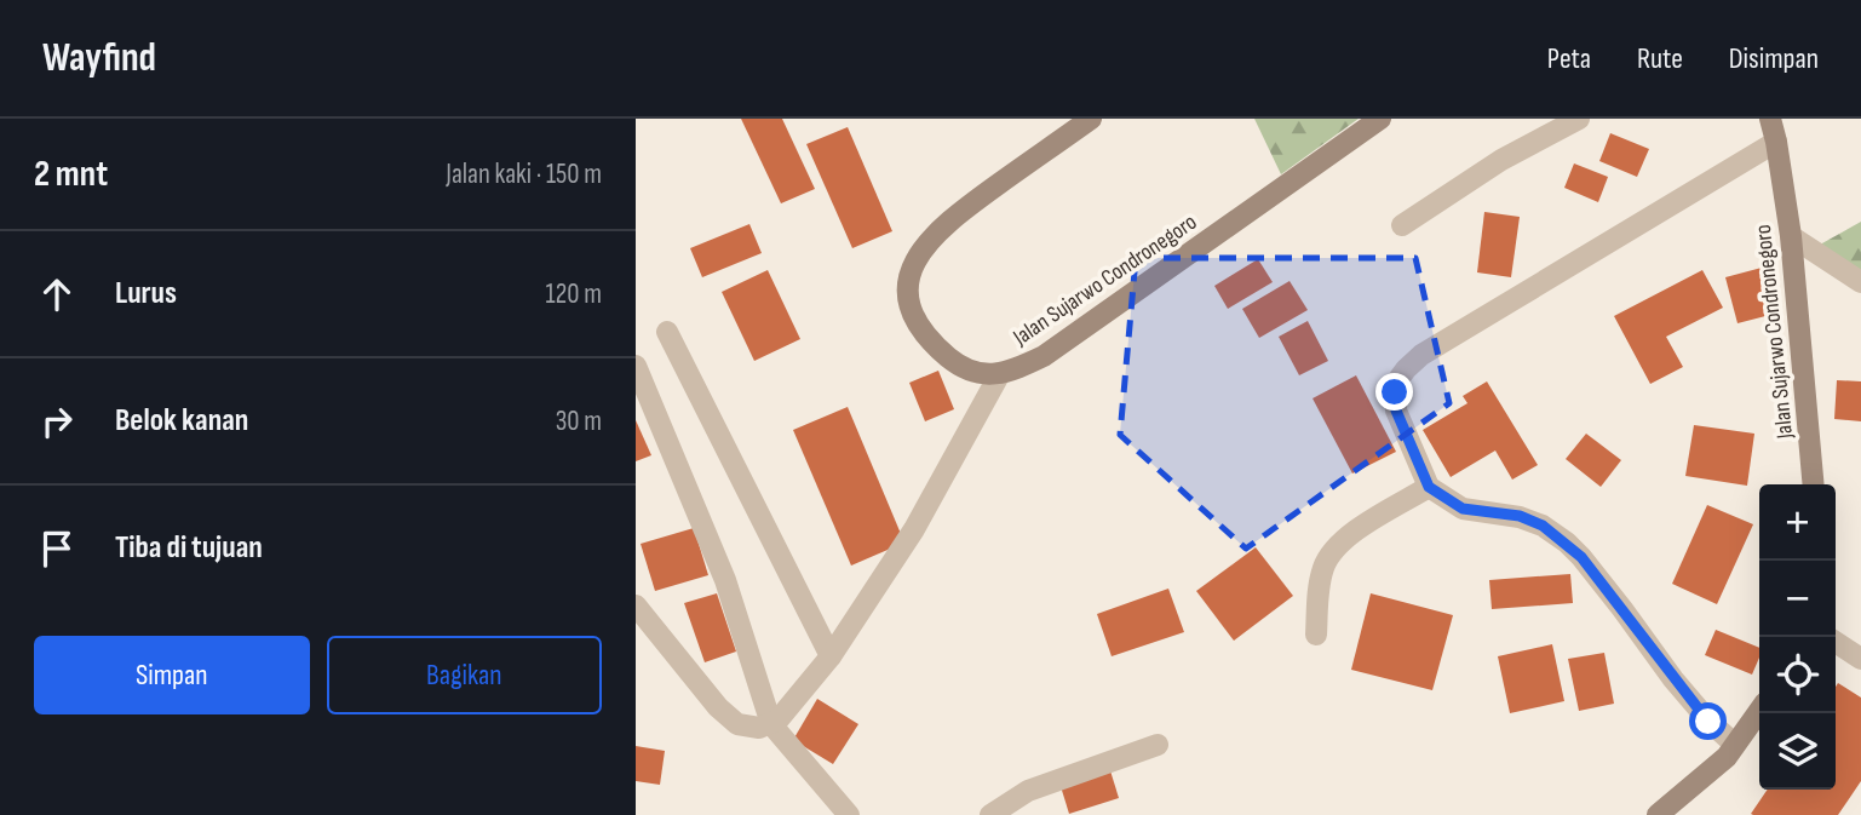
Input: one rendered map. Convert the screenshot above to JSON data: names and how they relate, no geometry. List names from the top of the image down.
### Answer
{
  "streets": {
    "street": ["Jalan Sujarwo Condronegoro"]
  },
  "page": {
    "header": "Wayfind",
    "nav": ["Peta", "Rute", "Disimpan"],
    "heading": ["2 mnt", "Jalan kaki · 150 m"],
    "list": [
      ["Lurus", "120 m"],
      ["Belok kanan", "30 m"],
      "Tiba di tujuan"
    ],
    "map_buttons": ["+", "−"],
    "buttons": ["Simpan", "Bagikan"]
  }
}
